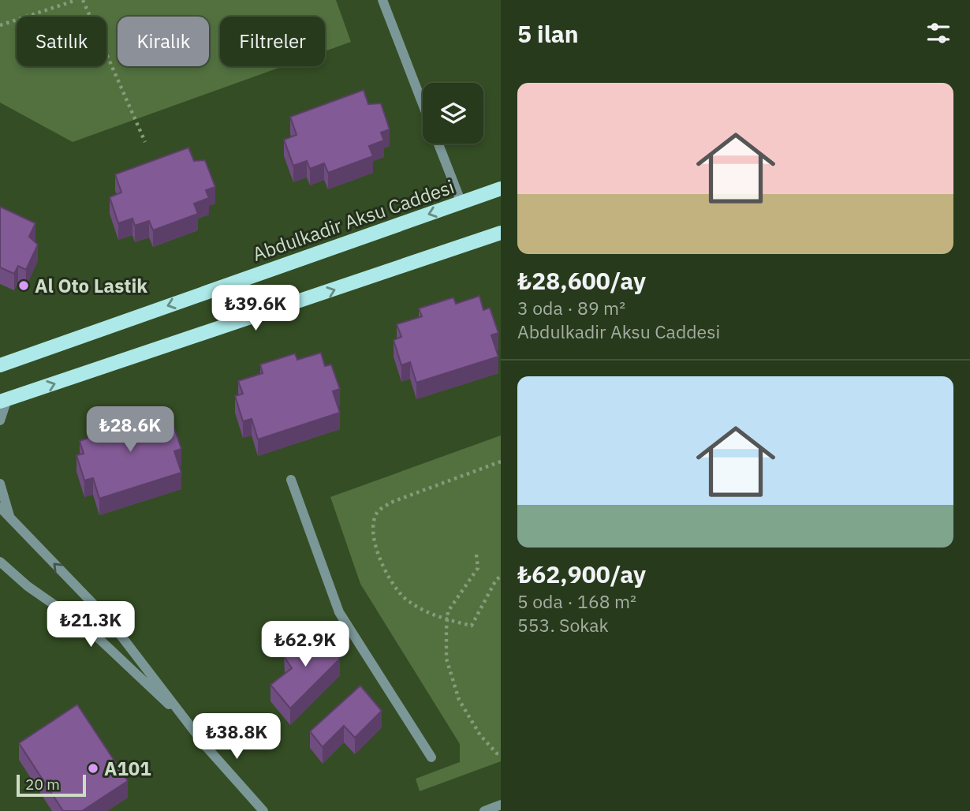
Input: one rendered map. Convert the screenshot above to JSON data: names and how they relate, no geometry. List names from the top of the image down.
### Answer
{
  "streets": {
    "main road": ["Abdulkadir Aksu Caddesi"]
  },
  "places": ["Al Oto Lastik", "A101"],
  "scale_bar": "20 m",
  "page": {
    "heading": "5 ilan",
    "chip": ["Satılık", "Kiralık", "Filtreler"],
    "list": [
      {
        "name": "₺28,600/ay",
        "note": "3 oda · 89 m² · Abdulkadir Aksu Caddesi"
      },
      {
        "name": "₺62,900/ay",
        "note": "5 oda · 168 m² · 553. Sokak"
      }
    ],
    "price": [
      "₺39.6K",
      "₺28.6K",
      "₺21.3K",
      "₺62.9K",
      "₺38.8K"
    ],
    "scale": "20 m"
  }
}
